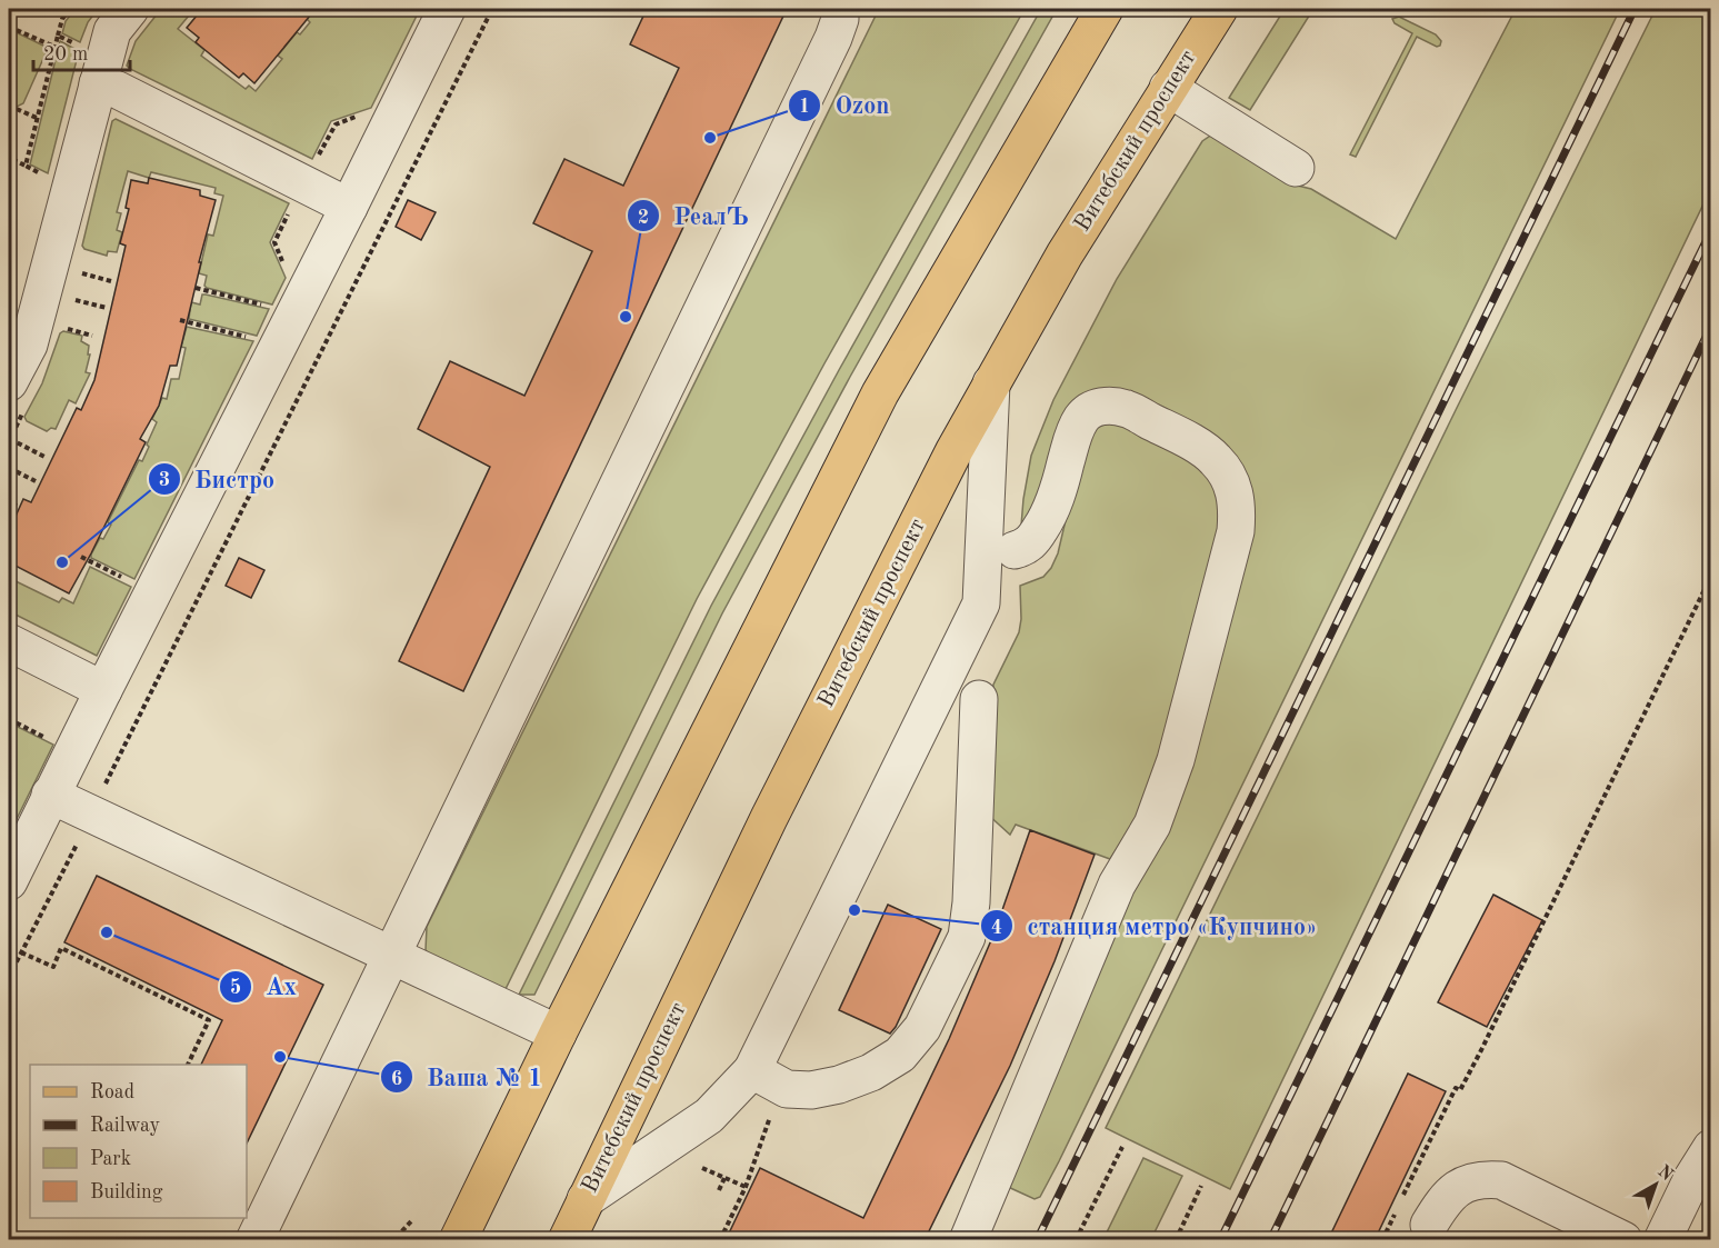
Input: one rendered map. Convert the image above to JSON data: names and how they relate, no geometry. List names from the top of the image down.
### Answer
{
  "streets": {
    "main road": ["Витебский проспект"]
  },
  "places": [
    "Ozon",
    "РеалЪ",
    "Бистро",
    "станция метро «Купчино»",
    "Ах",
    "Ваша № 1"
  ],
  "legend": [
    "Road",
    "Railway",
    "Park",
    "Building"
  ],
  "scale_bar": "20 m",
  "north": "top right"
}
